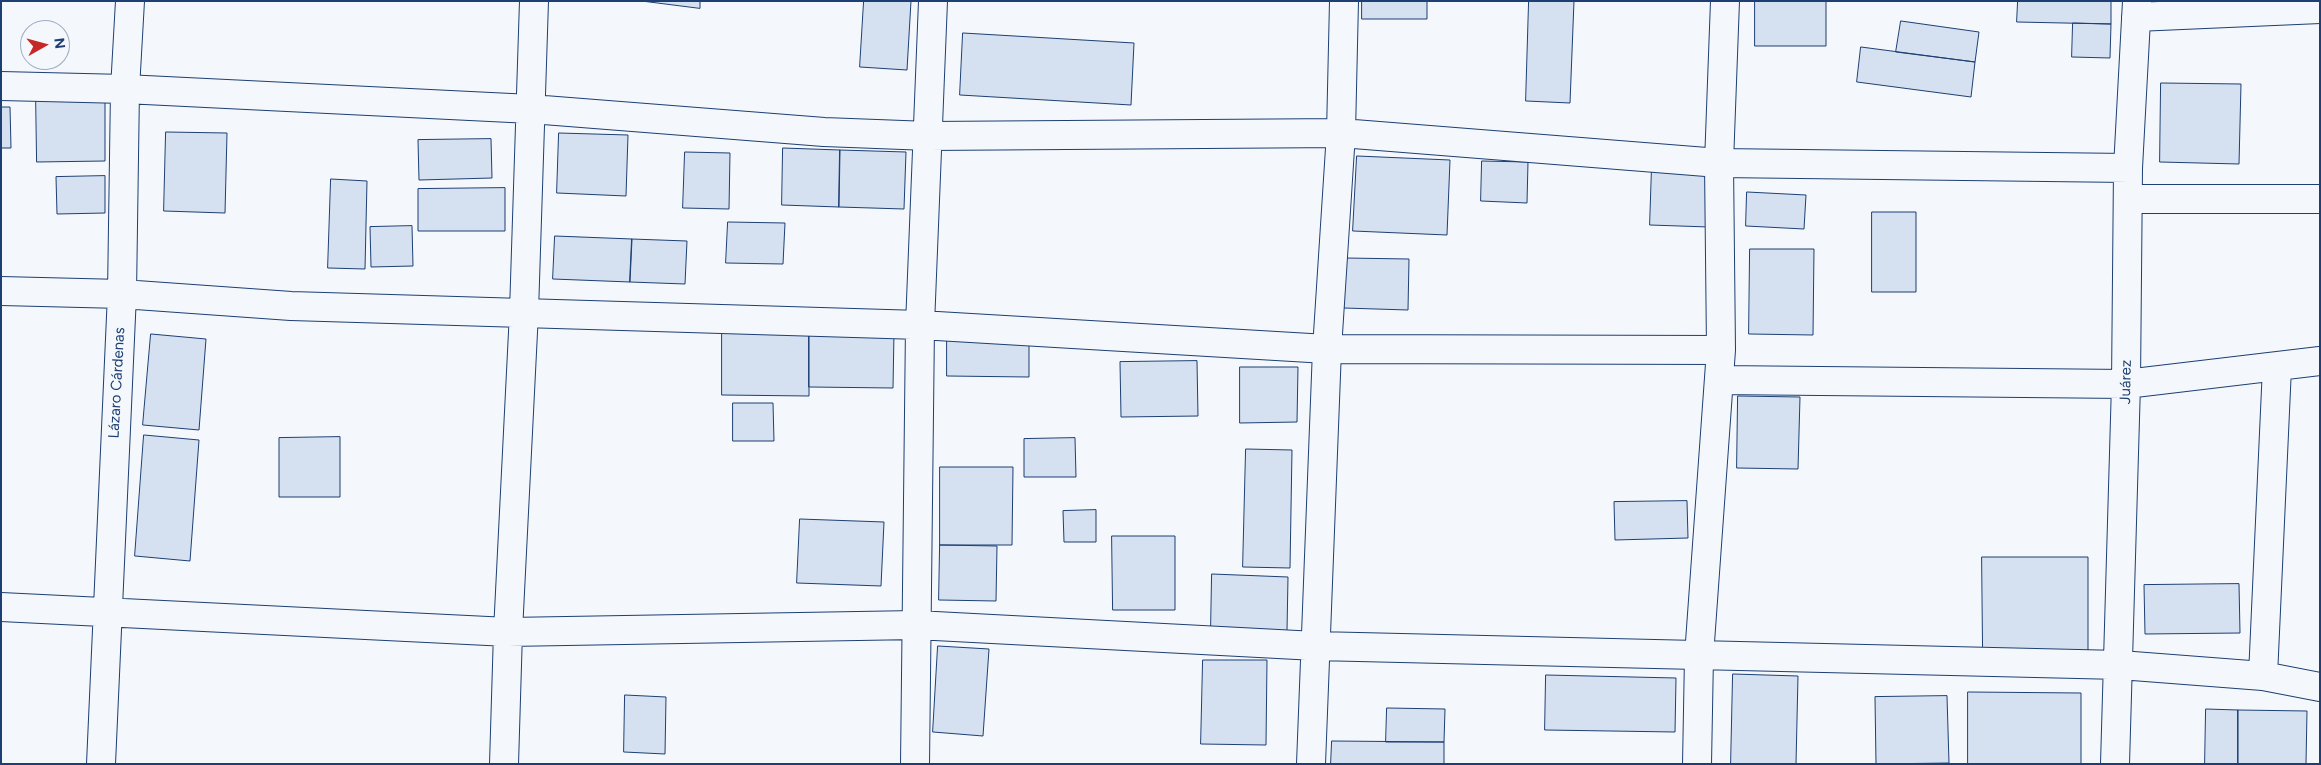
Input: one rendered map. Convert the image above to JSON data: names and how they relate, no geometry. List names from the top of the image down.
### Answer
{
  "streets": {
    "street": ["Juárez", "Lázaro Cárdenas"]
  },
  "north": "right"
}
